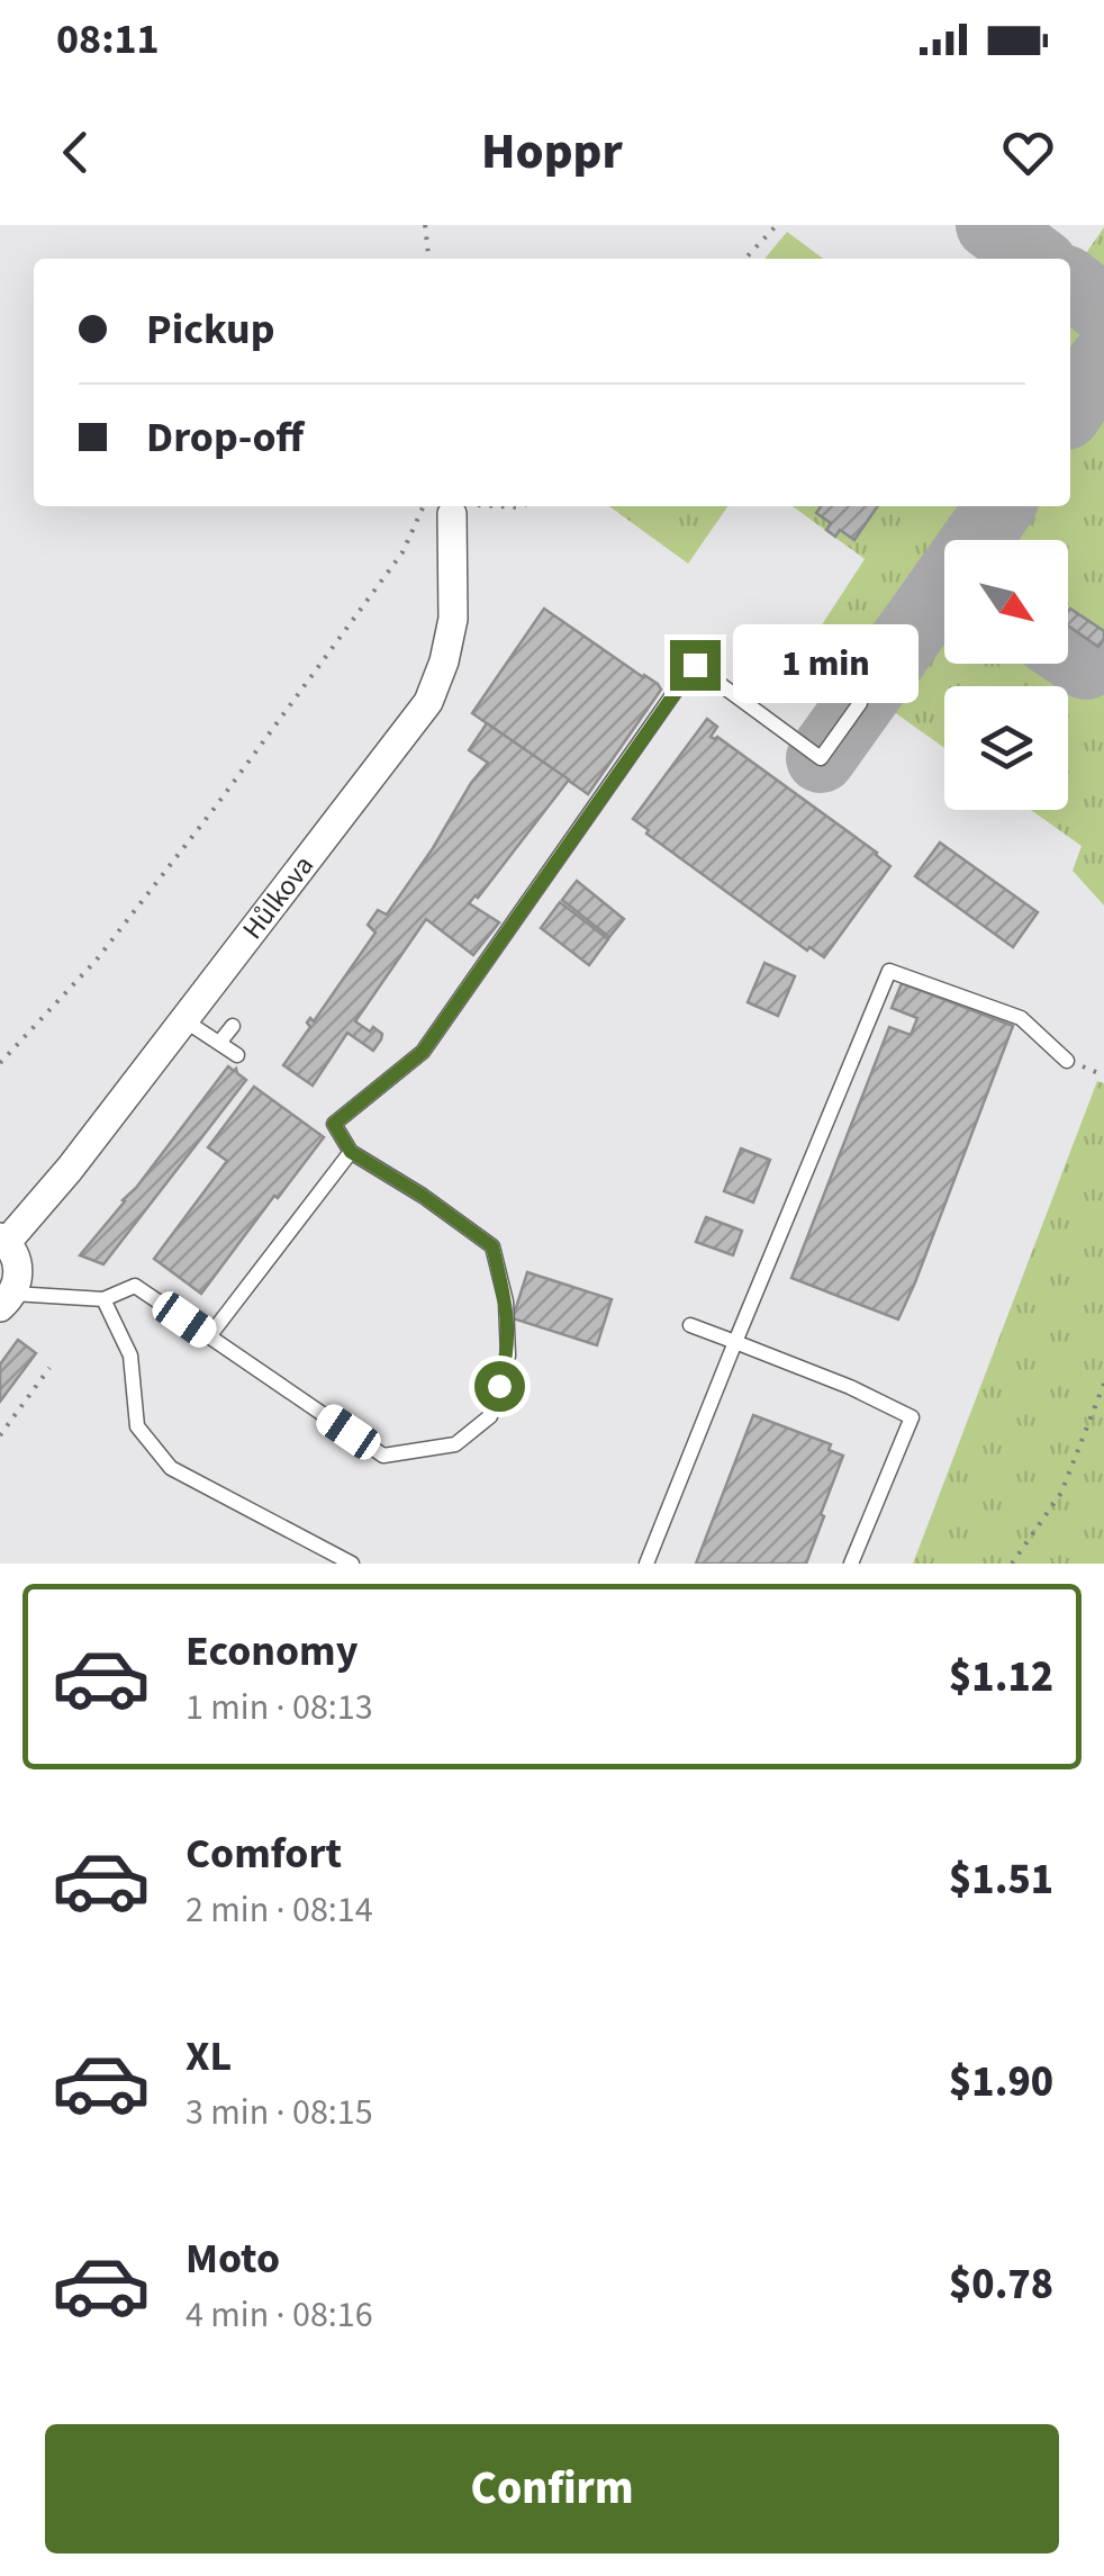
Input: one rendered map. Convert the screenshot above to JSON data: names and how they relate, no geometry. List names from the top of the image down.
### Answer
{
  "streets": {
    "street": ["Hůlkova"]
  },
  "north": "bottom right",
  "page": {
    "status": "08:11",
    "header": "Hoppr",
    "banner": ["Pickup", "Drop-off"],
    "bubble": "1 min",
    "list": [
      {
        "name": "Economy",
        "note": "1 min · 08:13",
        "value": "$1.12"
      },
      {
        "name": "Comfort",
        "note": "2 min · 08:14",
        "value": "$1.51"
      },
      {
        "name": "XL",
        "note": "3 min · 08:15",
        "value": "$1.90"
      },
      {
        "name": "Moto",
        "note": "4 min · 08:16",
        "value": "$0.78"
      }
    ],
    "buttons": "Confirm"
  }
}
